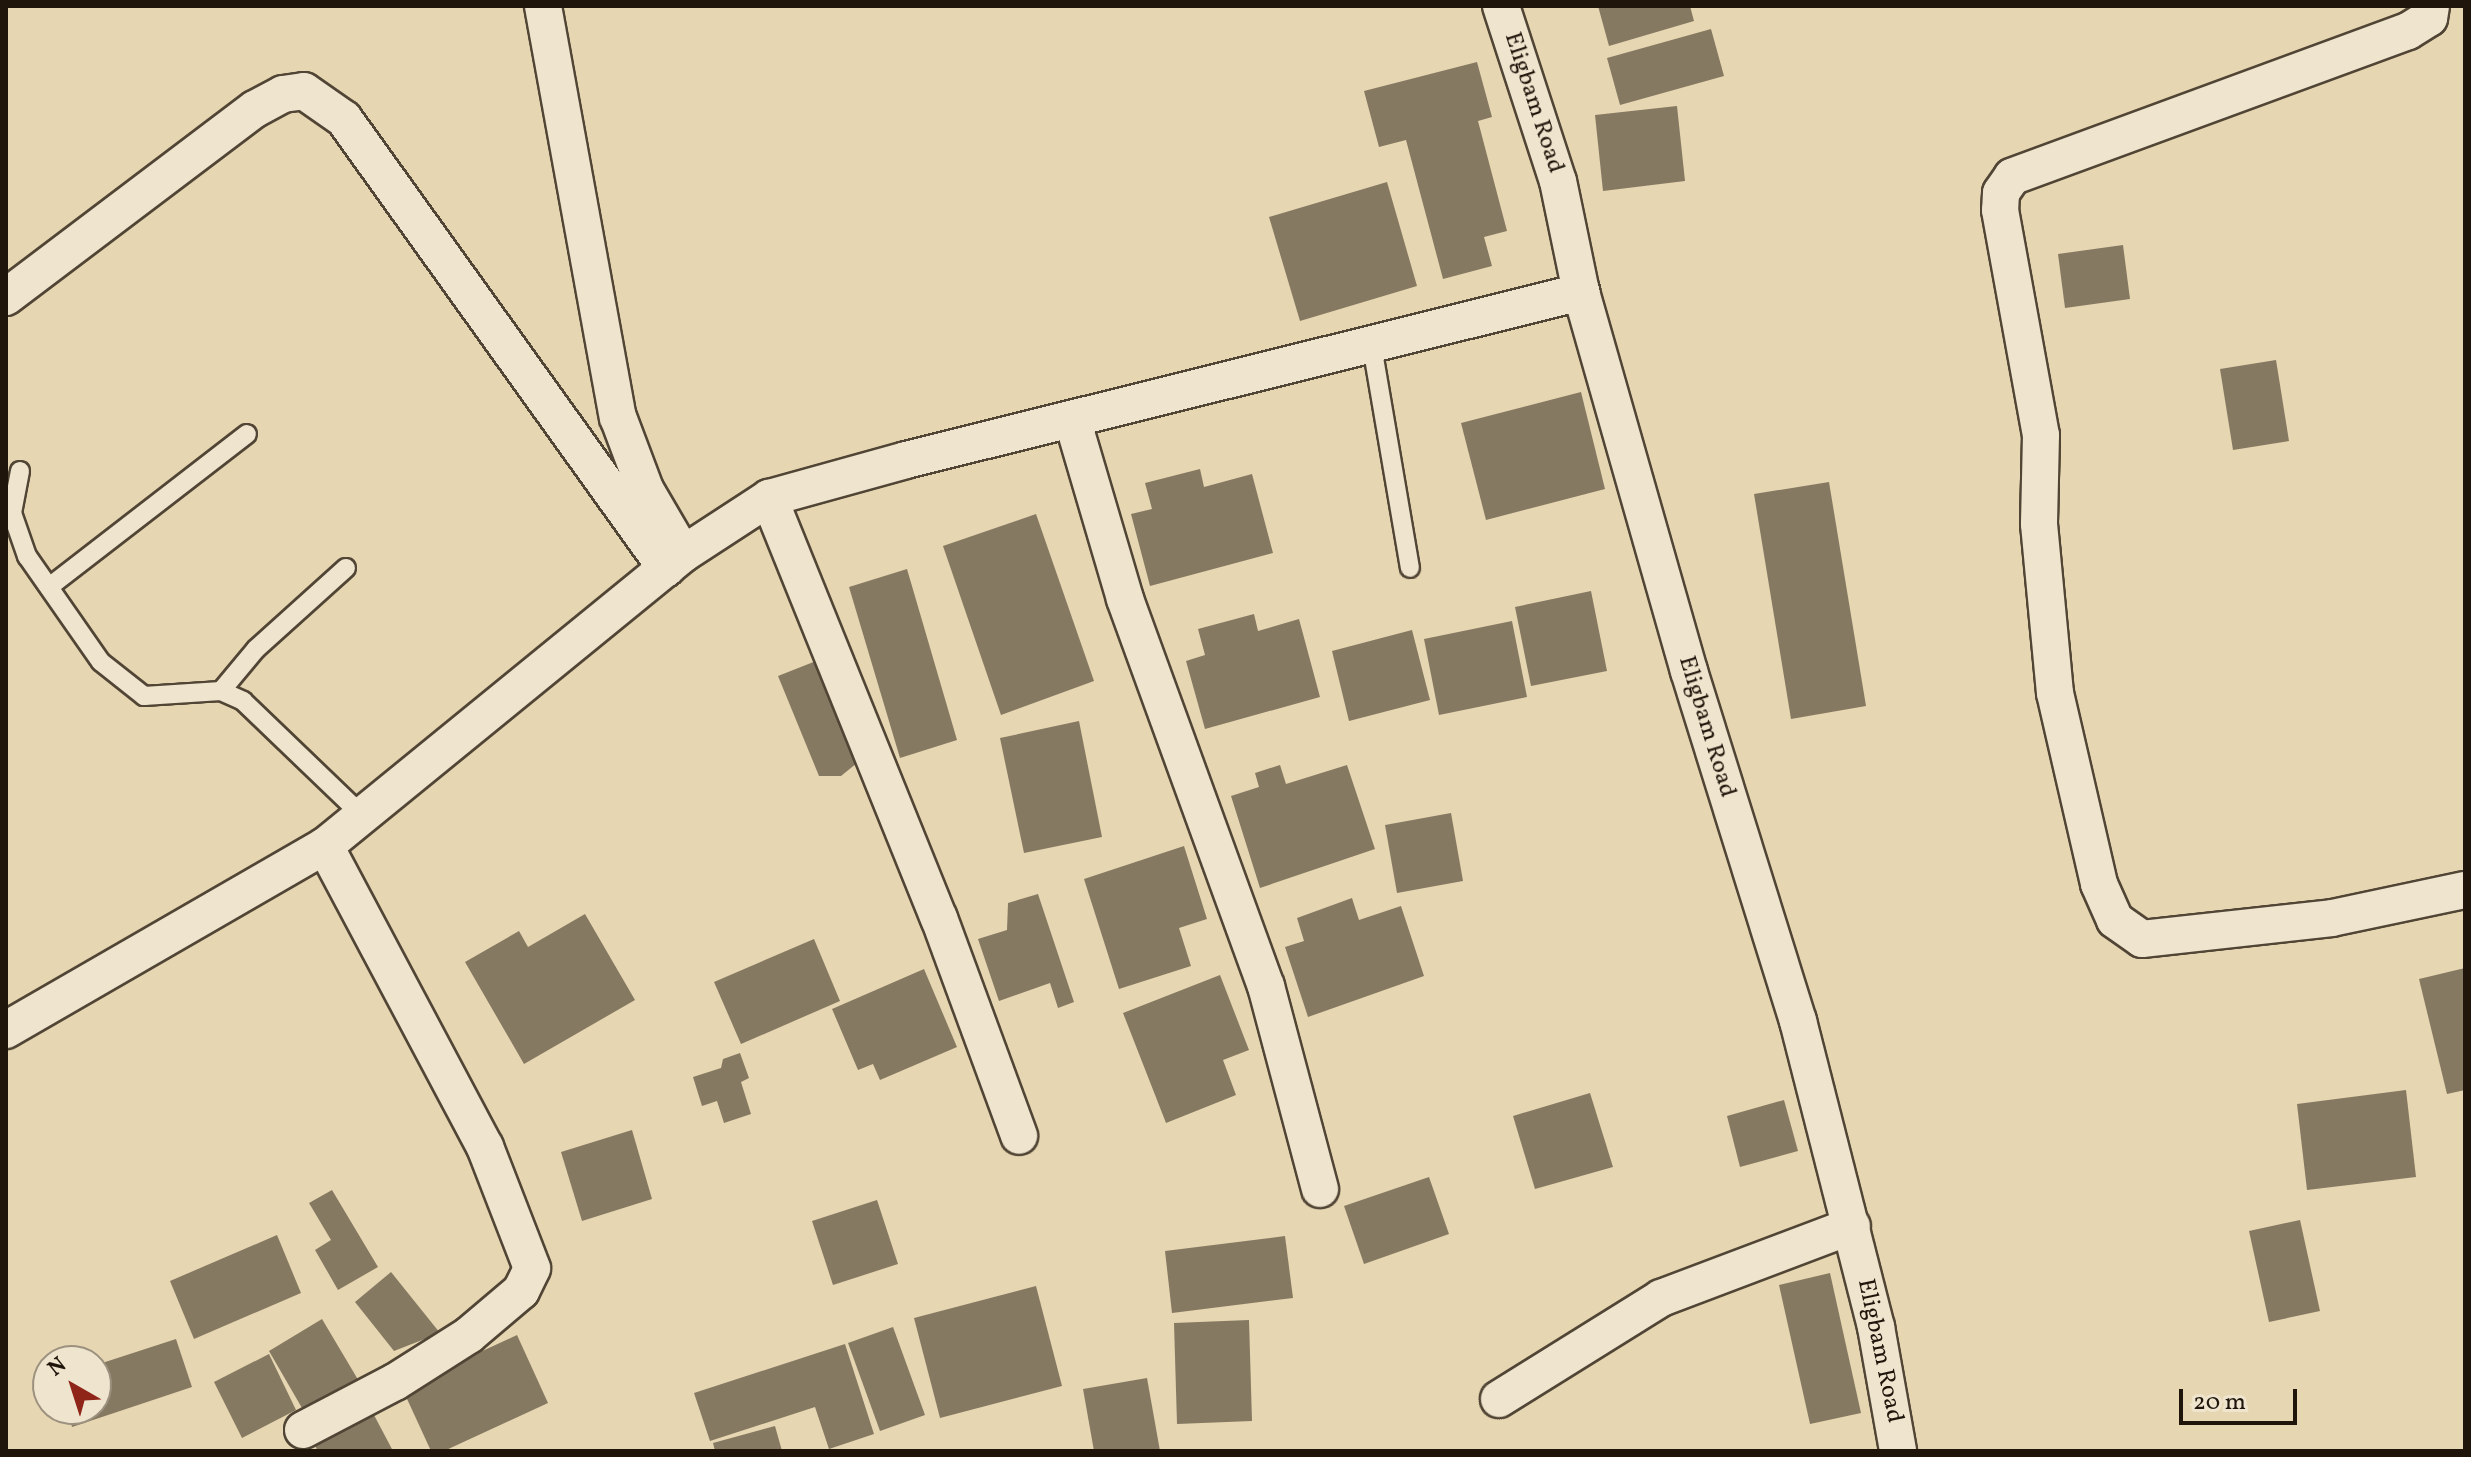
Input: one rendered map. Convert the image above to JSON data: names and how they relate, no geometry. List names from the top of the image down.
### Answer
{
  "streets": {
    "street": ["Eligbam Road"]
  },
  "scale_bar": "20 m",
  "north": "top left"
}
